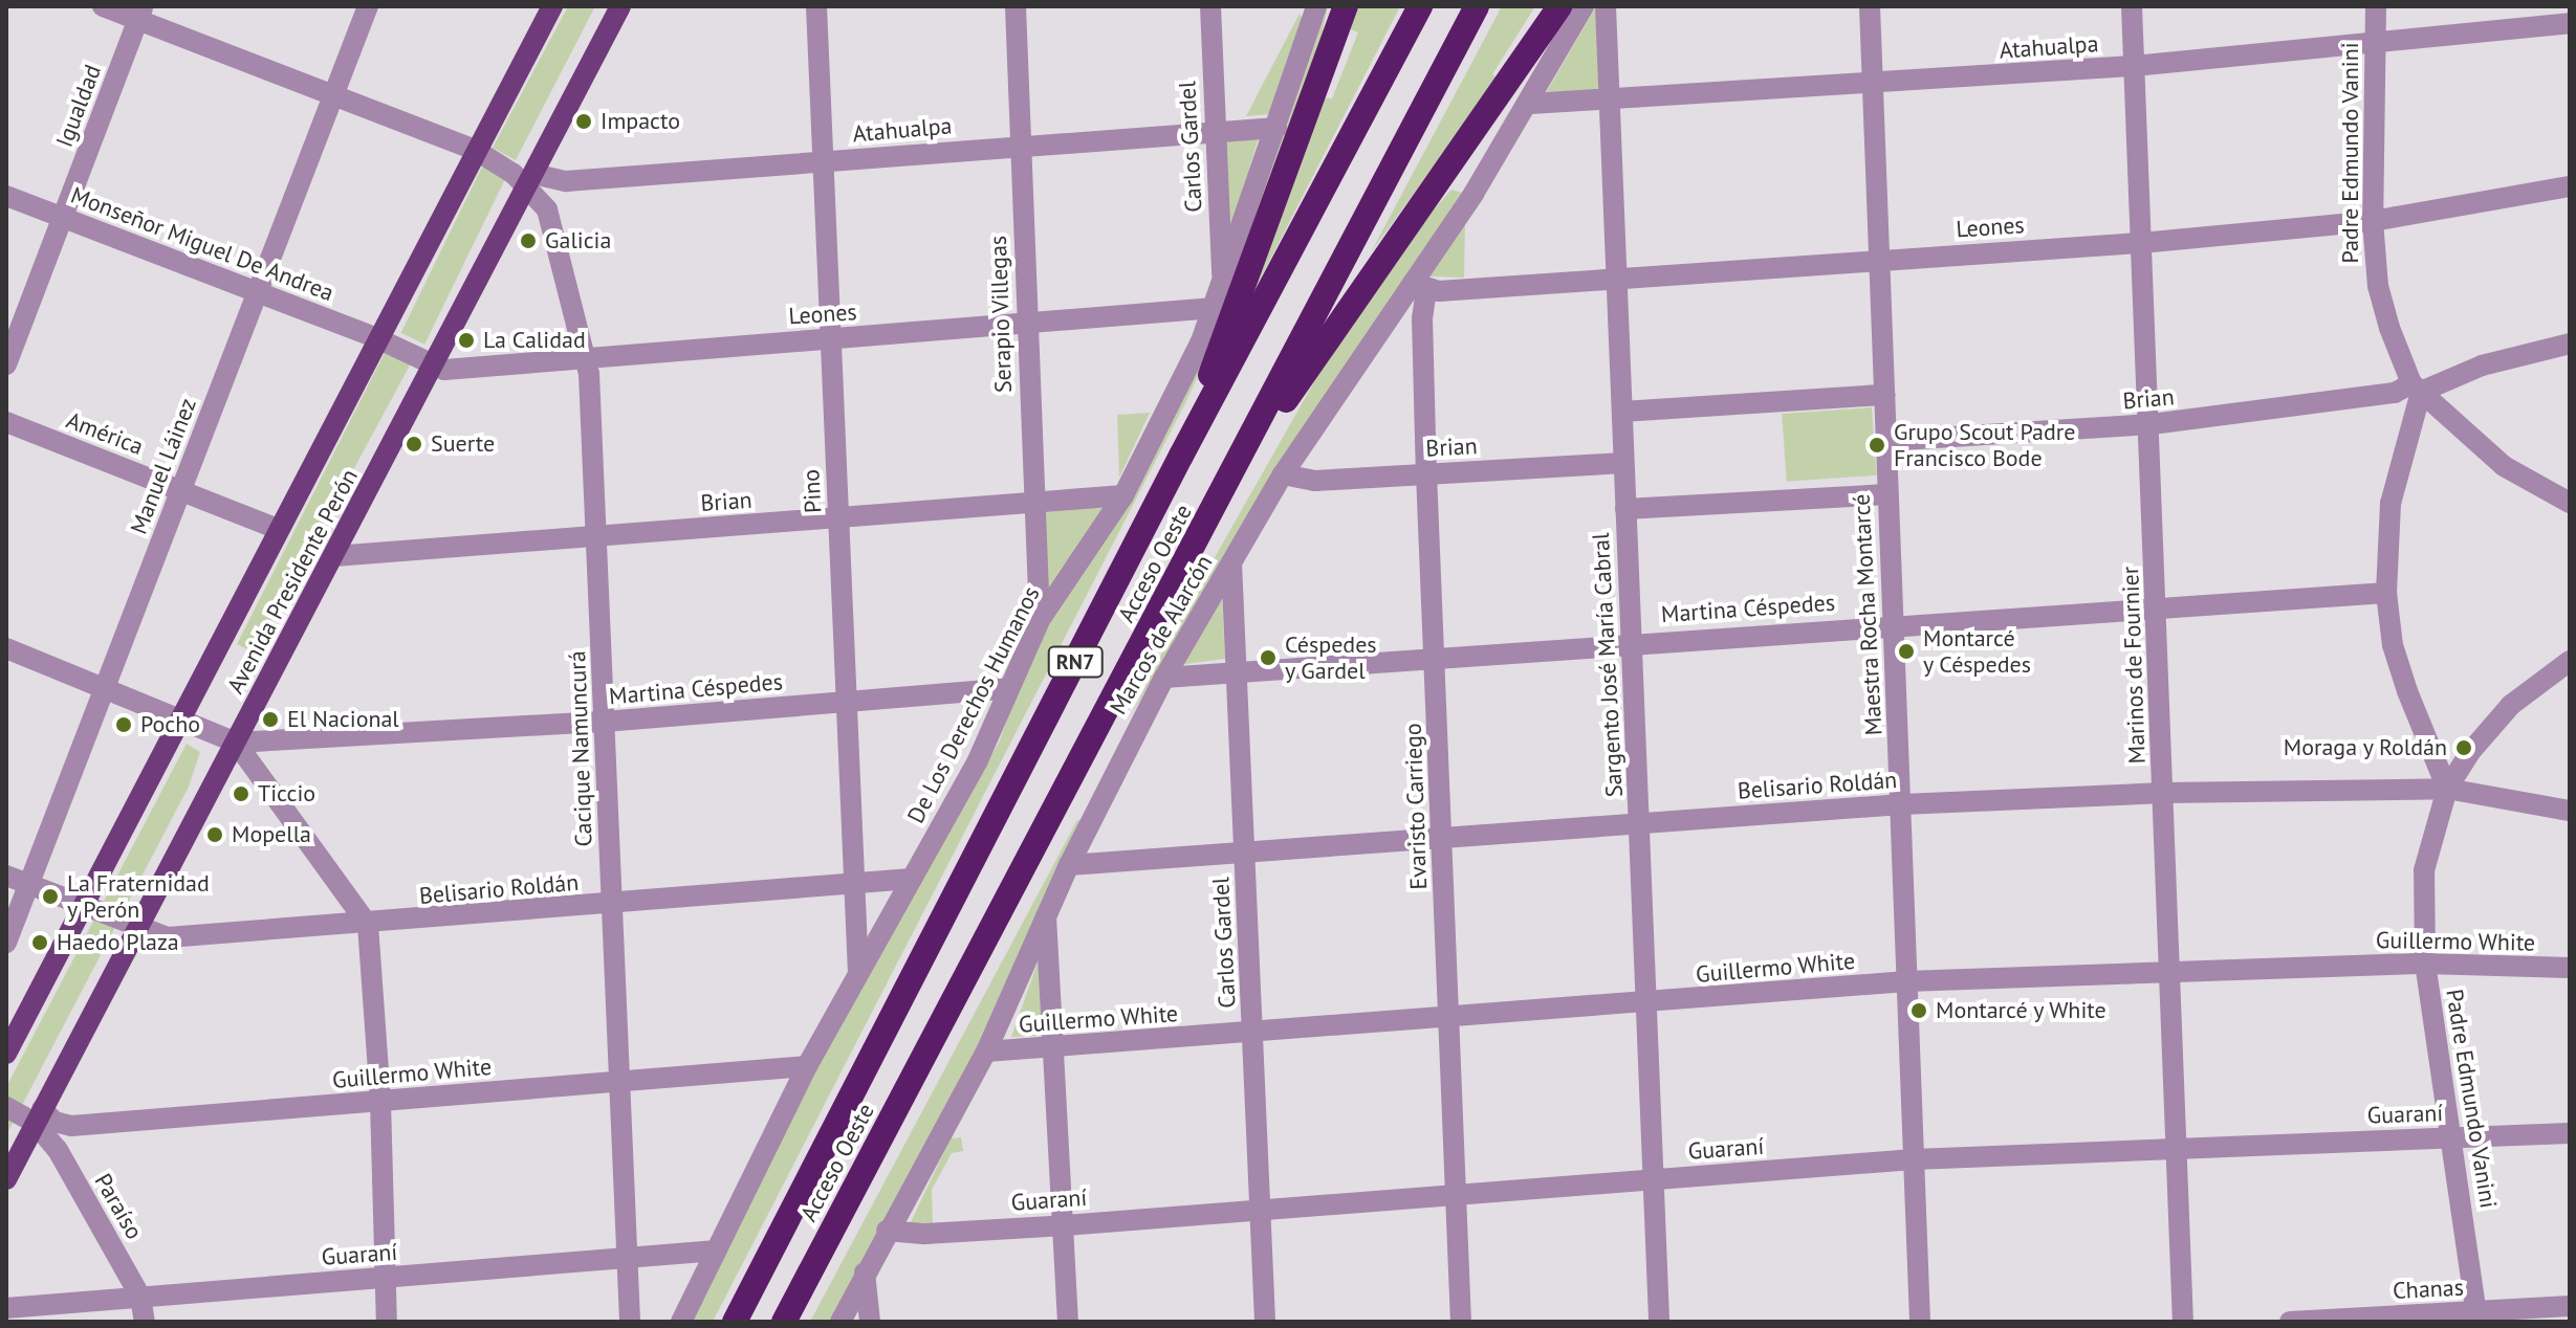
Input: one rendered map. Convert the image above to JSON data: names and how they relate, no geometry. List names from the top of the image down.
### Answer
{
  "streets": {
    "highway": ["Acceso Oeste", "RN7"],
    "main road": ["Avenida Presidente Perón"],
    "street": [
      "Atahualpa",
      "Igualdad",
      "Carlos Gardel",
      "Padre Edmundo Vanini",
      "Leones",
      "Monseñor Miguel De Andrea",
      "Serapio Villegas",
      "Brian",
      "América",
      "Manuel Láinez",
      "Pino",
      "Martina Céspedes",
      "Maestra Rocha Montarcé",
      "Marcos de Alarcón",
      "Sargento José María Cabral",
      "Marinos de Fournier",
      "De Los Derechos Humanos",
      "Cacique Namuncurá",
      "Belisario Roldán",
      "Evaristo Carriego",
      "Guillermo White",
      "Guaraní",
      "Paraíso",
      "Chanas"
    ]
  },
  "crossings": [
    ["Atahualpa", "Carlos Gardel"],
    ["Atahualpa", "Padre Edmundo Vanini"],
    ["Atahualpa", "Serapio Villegas"],
    ["Atahualpa", "Pino"],
    ["Atahualpa", "Avenida Presidente Perón"],
    ["Atahualpa", "Maestra Rocha Montarcé"],
    ["Atahualpa", "Marcos de Alarcón"],
    ["Atahualpa", "Sargento José María Cabral"],
    ["Atahualpa", "Marinos de Fournier"],
    ["Atahualpa", "De Los Derechos Humanos"],
    ["Atahualpa", "Cacique Namuncurá"],
    ["Igualdad", "Monseñor Miguel De Andrea"],
    ["Carlos Gardel", "Martina Céspedes"],
    ["Carlos Gardel", "Marcos de Alarcón"],
    ["Carlos Gardel", "De Los Derechos Humanos"],
    ["Carlos Gardel", "Belisario Roldán"],
    ["Carlos Gardel", "Guillermo White"],
    ["Carlos Gardel", "Guaraní"],
    ["Padre Edmundo Vanini", "Leones"],
    ["Padre Edmundo Vanini", "Brian"],
    ["Padre Edmundo Vanini", "Belisario Roldán"],
    ["Padre Edmundo Vanini", "Guillermo White"],
    ["Padre Edmundo Vanini", "Guaraní"],
    ["Padre Edmundo Vanini", "Chanas"],
    ["Leones", "Monseñor Miguel De Andrea"],
    ["Leones", "Serapio Villegas"],
    ["Leones", "Pino"],
    ["Leones", "Avenida Presidente Perón"],
    ["Leones", "Maestra Rocha Montarcé"],
    ["Leones", "Marcos de Alarcón"],
    ["Leones", "Sargento José María Cabral"],
    ["Leones", "Marinos de Fournier"],
    ["Leones", "De Los Derechos Humanos"],
    ["Leones", "Cacique Namuncurá"],
    ["Leones", "Evaristo Carriego"],
    ["Monseñor Miguel De Andrea", "Manuel Láinez"],
    ["Monseñor Miguel De Andrea", "Avenida Presidente Perón"],
    ["Serapio Villegas", "Brian"],
    ["Serapio Villegas", "De Los Derechos Humanos"],
    ["Brian", "Pino"],
    ["Brian", "Avenida Presidente Perón"],
    ["Brian", "Maestra Rocha Montarcé"],
    ["Brian", "Marcos de Alarcón"],
    ["Brian", "Sargento José María Cabral"],
    ["Brian", "Marinos de Fournier"],
    ["Brian", "De Los Derechos Humanos"],
    ["Brian", "Cacique Namuncurá"],
    ["Brian", "Evaristo Carriego"],
    ["América", "Manuel Láinez"],
    ["América", "Avenida Presidente Perón"],
    ["Manuel Láinez", "Belisario Roldán"],
    ["Pino", "Martina Céspedes"],
    ["Pino", "De Los Derechos Humanos"],
    ["Pino", "Belisario Roldán"],
    ["Avenida Presidente Perón", "Martina Céspedes"],
    ["Avenida Presidente Perón", "Cacique Namuncurá"],
    ["Avenida Presidente Perón", "Belisario Roldán"],
    ["Avenida Presidente Perón", "Paraíso"],
    ["Martina Céspedes", "Maestra Rocha Montarcé"],
    ["Martina Céspedes", "Marcos de Alarcón"],
    ["Martina Céspedes", "Sargento José María Cabral"],
    ["Martina Céspedes", "Marinos de Fournier"],
    ["Martina Céspedes", "De Los Derechos Humanos"],
    ["Martina Céspedes", "Cacique Namuncurá"],
    ["Martina Céspedes", "Evaristo Carriego"],
    ["Maestra Rocha Montarcé", "Belisario Roldán"],
    ["Maestra Rocha Montarcé", "Guillermo White"],
    ["Maestra Rocha Montarcé", "Guaraní"],
    ["Marcos de Alarcón", "Belisario Roldán"],
    ["Marcos de Alarcón", "Evaristo Carriego"],
    ["Marcos de Alarcón", "Guillermo White"],
    ["Marcos de Alarcón", "Guaraní"],
    ["Sargento José María Cabral", "Belisario Roldán"],
    ["Sargento José María Cabral", "Guillermo White"],
    ["Sargento José María Cabral", "Guaraní"],
    ["Marinos de Fournier", "Belisario Roldán"],
    ["Marinos de Fournier", "Guillermo White"],
    ["Marinos de Fournier", "Guaraní"],
    ["De Los Derechos Humanos", "Belisario Roldán"],
    ["De Los Derechos Humanos", "Guillermo White"],
    ["De Los Derechos Humanos", "Guaraní"],
    ["Cacique Namuncurá", "Belisario Roldán"],
    ["Cacique Namuncurá", "Guillermo White"],
    ["Cacique Namuncurá", "Guaraní"],
    ["Belisario Roldán", "Evaristo Carriego"],
    ["Evaristo Carriego", "Guillermo White"],
    ["Evaristo Carriego", "Guaraní"],
    ["Guaraní", "Paraíso"]
  ],
  "places": [
    "Impacto",
    "Galicia",
    "La Calidad",
    "Suerte",
    "Grupo Scout Padre Francisco Bode",
    "Montarcé y Céspedes",
    "Céspedes y Gardel",
    "El Nacional",
    "Pocho",
    "Moraga y Roldán",
    "Ticcio",
    "Mopella",
    "La Fraternidad y Perón",
    "Haedo Plaza",
    "Montarcé y White"
  ]
}
